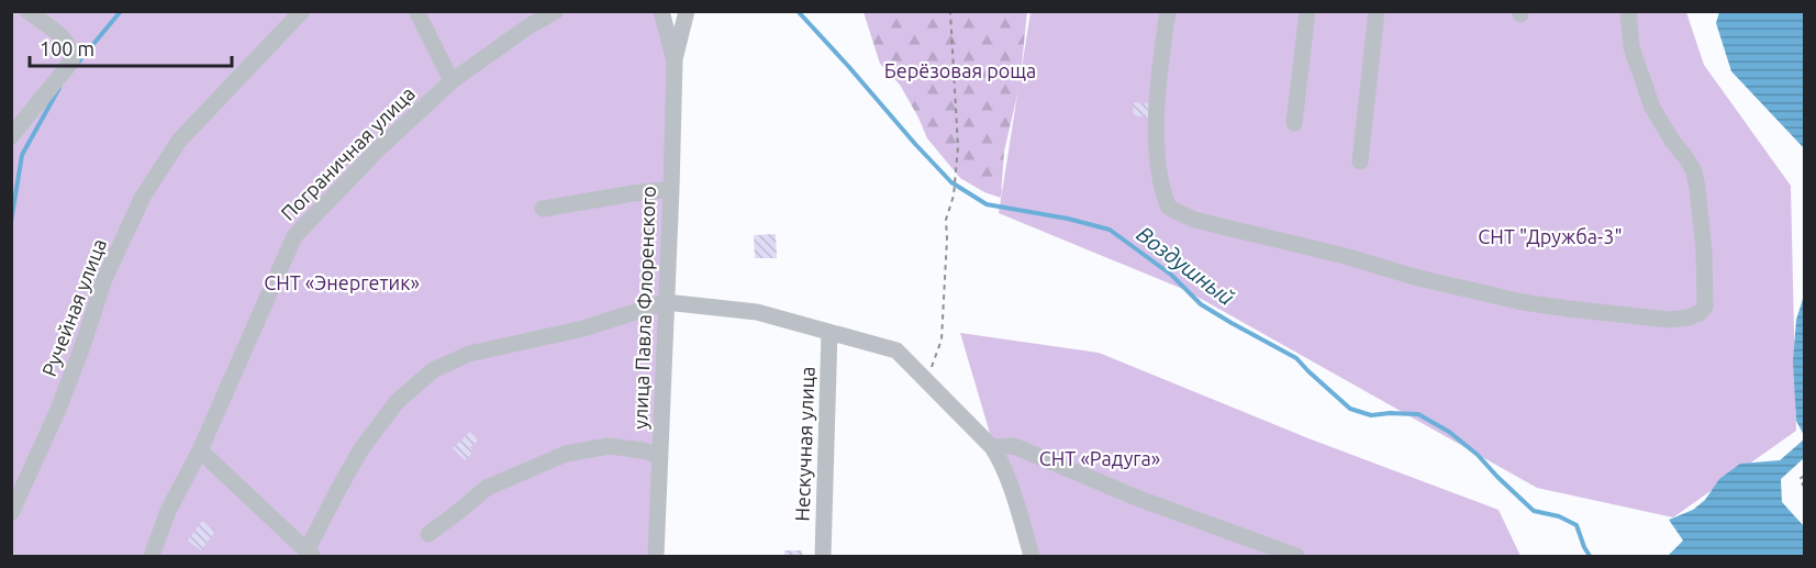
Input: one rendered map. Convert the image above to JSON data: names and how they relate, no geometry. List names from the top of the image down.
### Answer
{
  "streets": {
    "street": [
      "Пограничная улица",
      "Ручейная улица",
      "улица Павла Флоренского",
      "Нескучная улица"
    ]
  },
  "water": ["Воздушный"],
  "parks": [
    "Берёзовая роща",
    "СНТ \"Дружба-3\"",
    "СНТ «Энергетик»",
    "СНТ «Радуга»"
  ],
  "scale_bar": "100 m"
}
